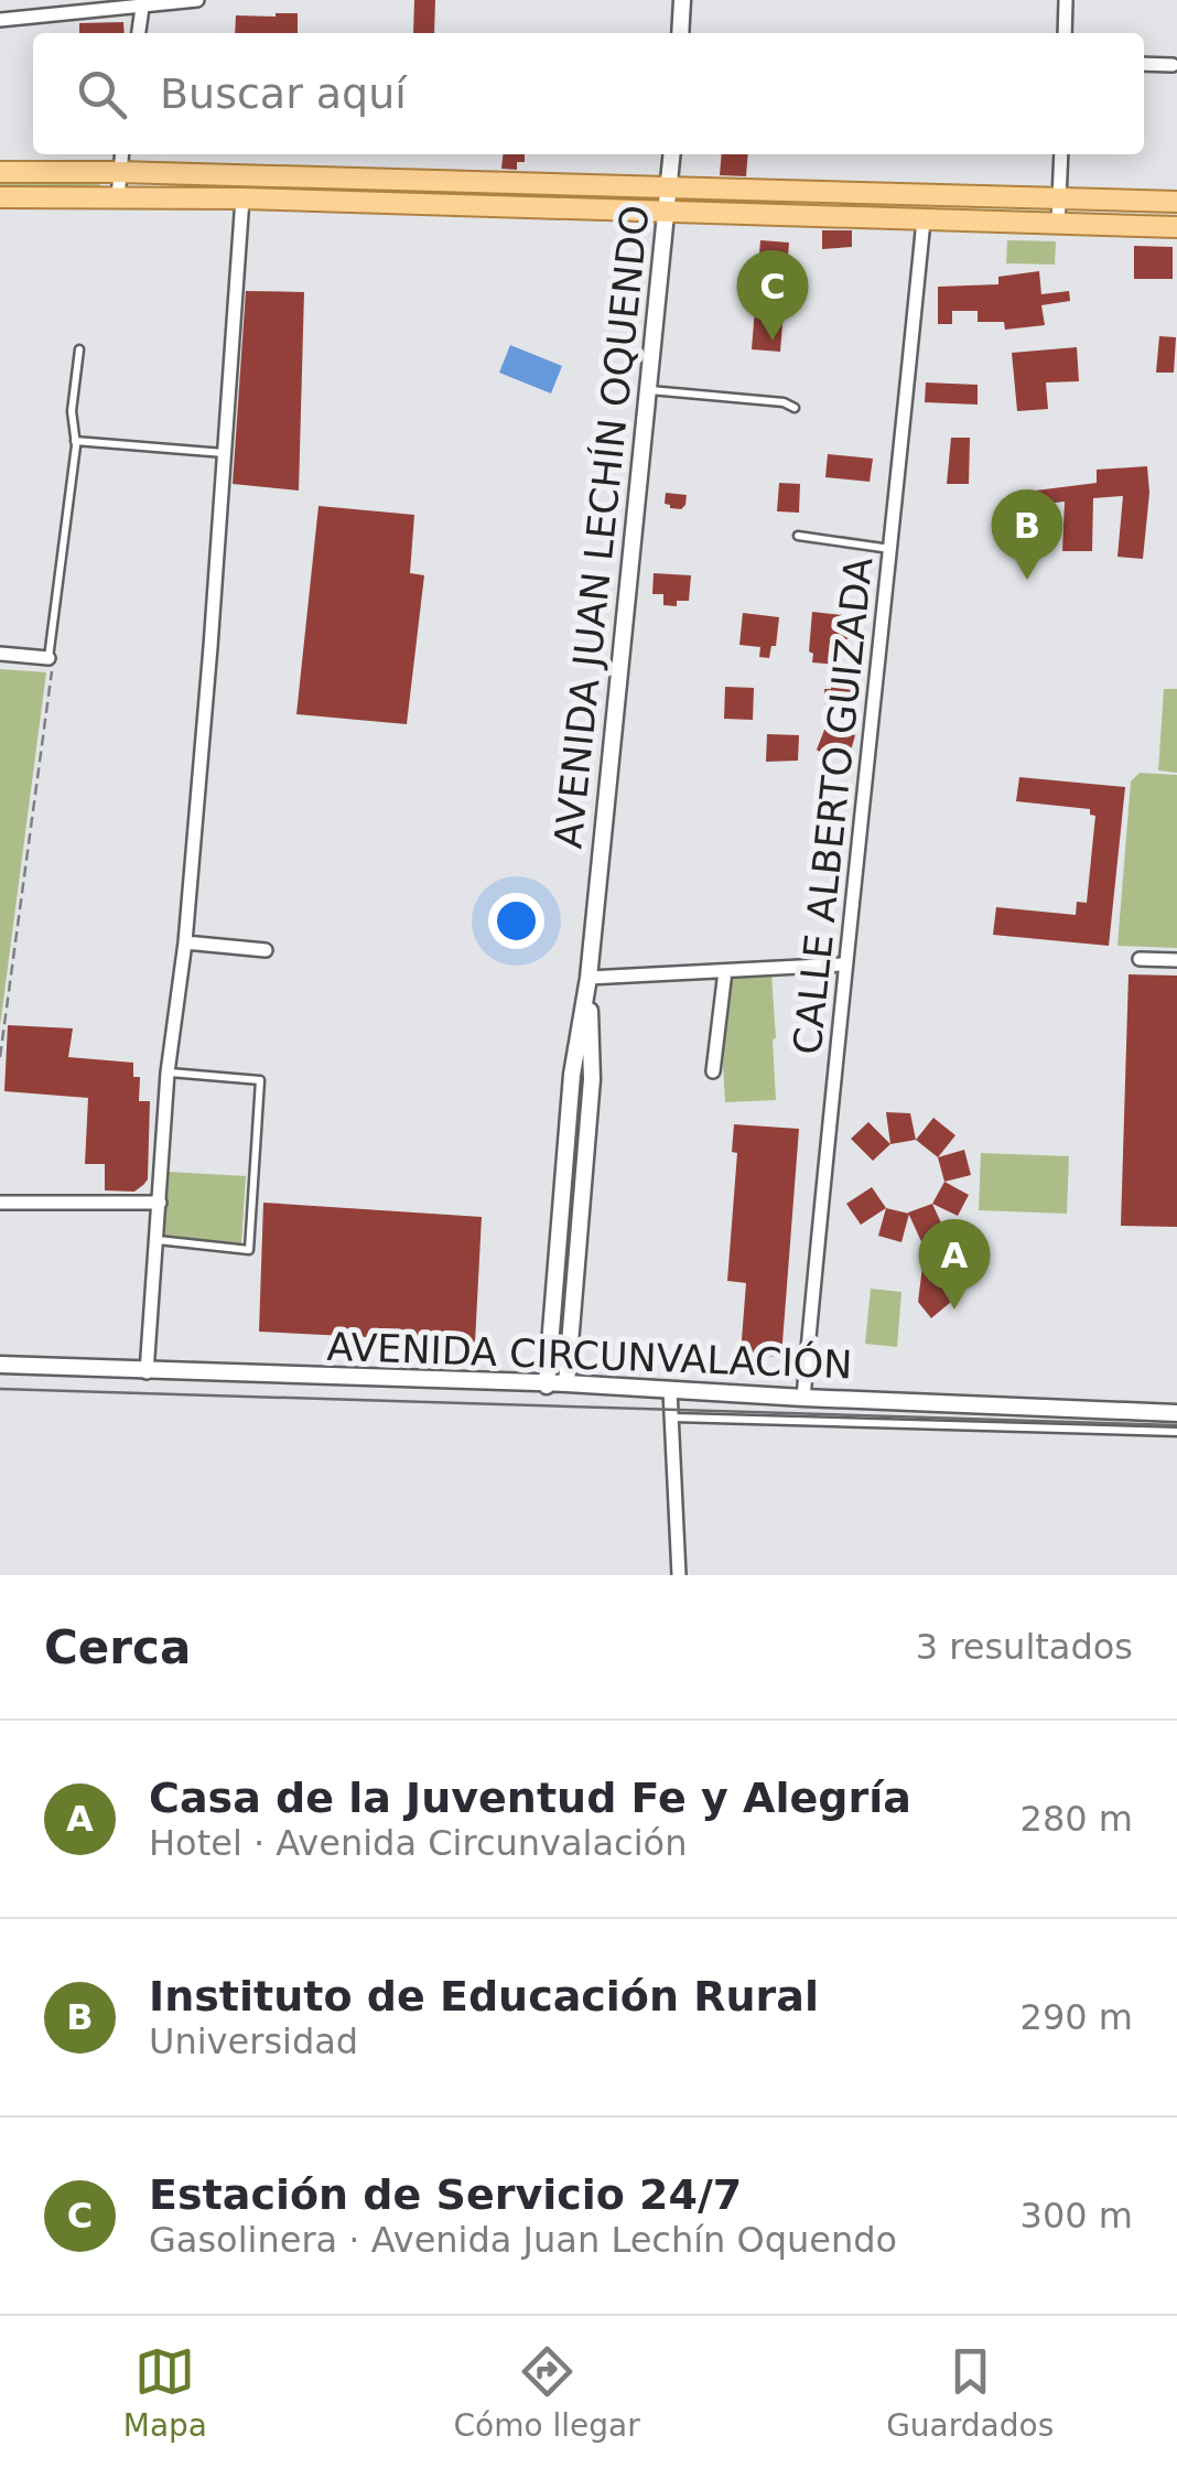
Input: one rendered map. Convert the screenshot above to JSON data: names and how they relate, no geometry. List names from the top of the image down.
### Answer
{
  "streets": {
    "street": ["AVENIDA JUAN LECHÍN OQUENDO", "CALLE ALBERTO GUIZADA", "AVENIDA CIRCUNVALACIÓN"]
  },
  "crossings": [
    ["AVENIDA JUAN LECHÍN OQUENDO", "AVENIDA CIRCUNVALACIÓN"],
    ["CALLE ALBERTO GUIZADA", "AVENIDA CIRCUNVALACIÓN"]
  ],
  "page": {
    "search": "Buscar aquí",
    "pins": ["C", "B", "A"],
    "heading": ["Cerca", "3 resultados"],
    "list": [
      {
        "mark": "A",
        "name": "Casa de la Juventud Fe y Alegría",
        "note": "Hotel · Avenida Circunvalación",
        "value": "280 m"
      },
      {
        "mark": "B",
        "name": "Instituto de Educación Rural",
        "note": "Universidad",
        "value": "290 m"
      },
      {
        "mark": "C",
        "name": "Estación de Servicio 24/7",
        "note": "Gasolinera · Avenida Juan Lechín Oquendo",
        "value": "300 m"
      }
    ],
    "nav": ["Mapa", "Cómo llegar", "Guardados"]
  }
}
